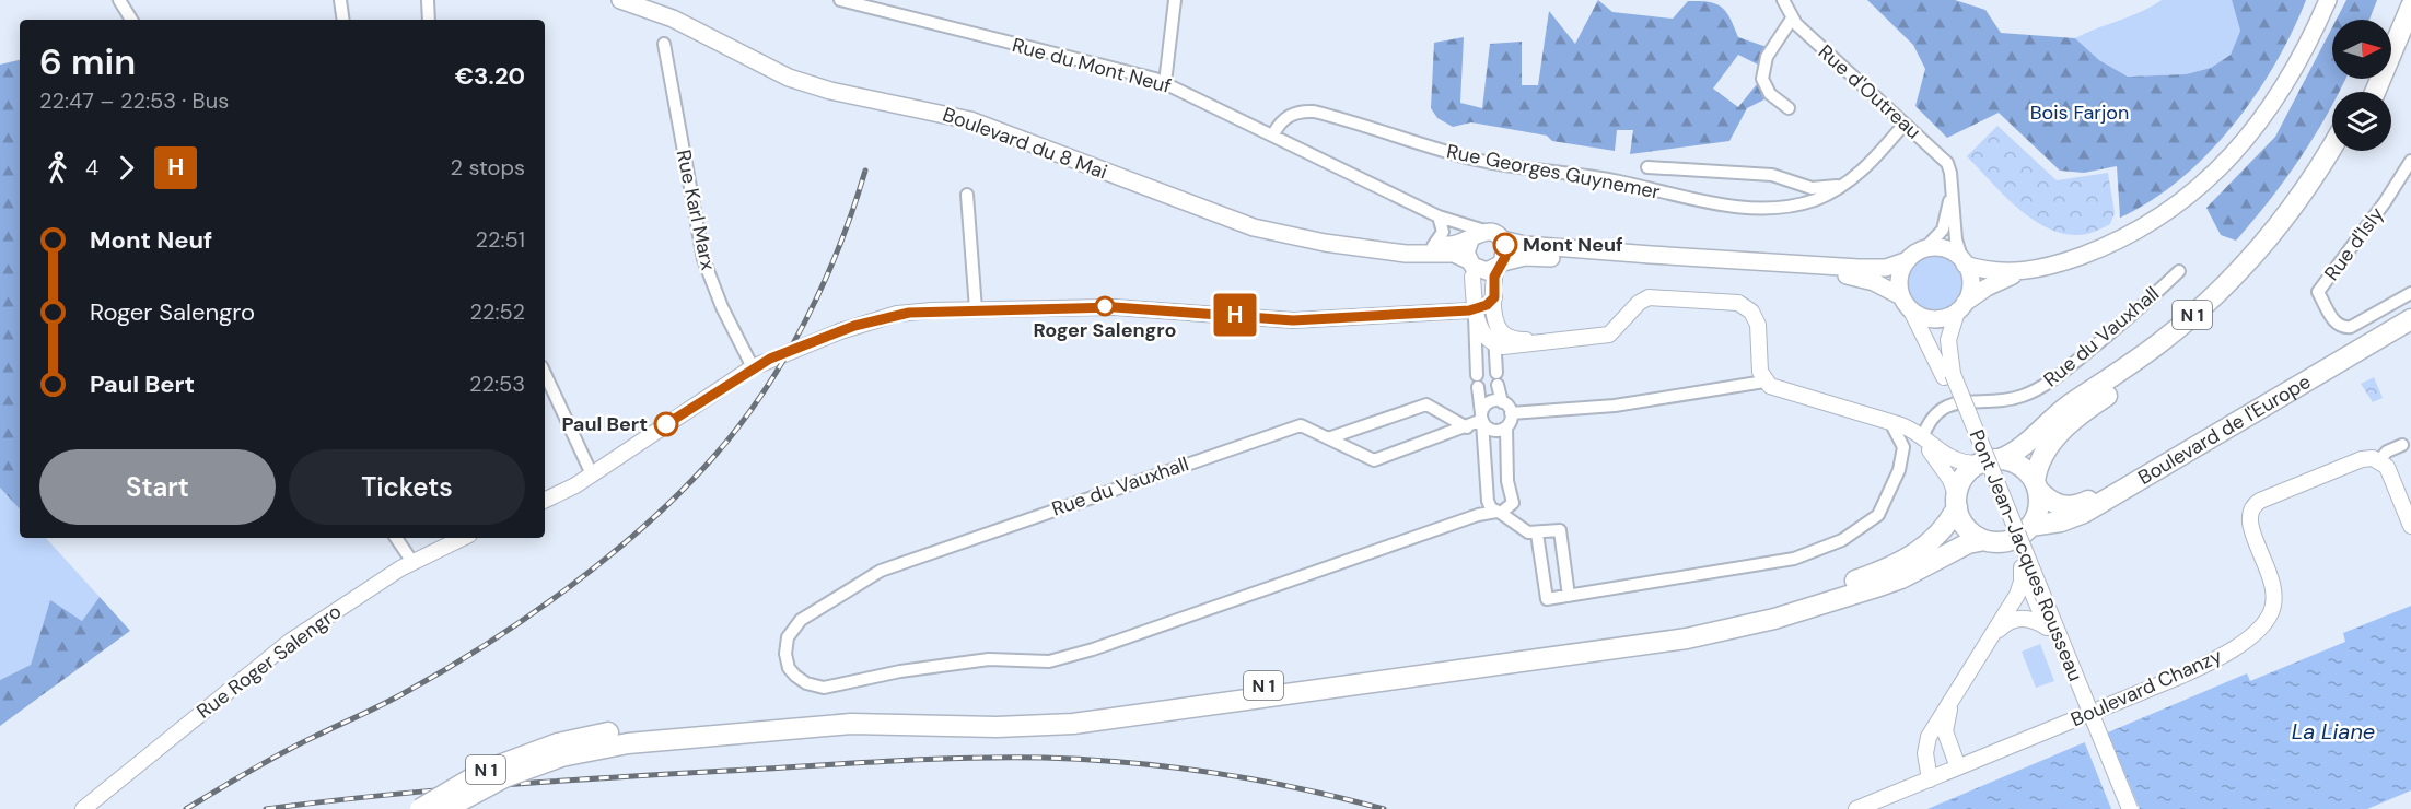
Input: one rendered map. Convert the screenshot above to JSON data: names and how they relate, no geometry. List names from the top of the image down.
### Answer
{
  "streets": {
    "main road": ["Boulevard du 8 Mai", "N 1", "Boulevard de l'Europe"],
    "street": [
      "Rue du Mont Neuf",
      "Rue d'Outreau",
      "Rue Georges Guynemer",
      "Rue Karl Marx",
      "Rue d'Isly",
      "Rue du Vauxhall",
      "Pont Jean-Jacques Rousseau",
      "Rue Roger Salengro",
      "Boulevard Chanzy"
    ]
  },
  "crossings": [
    ["Rue du Mont Neuf", "Boulevard du 8 Mai"],
    ["Rue du Mont Neuf", "Rue Georges Guynemer"],
    ["Rue d'Outreau", "Rue Georges Guynemer"],
    ["N 1", "Boulevard de l'Europe"]
  ],
  "water": ["La Liane"],
  "parks": ["Bois Farjon"],
  "places": ["Mont Neuf", "Roger Salengro", "Paul Bert"],
  "lines": ["bus line H"],
  "north": "right",
  "page": {
    "on_map": "H",
    "heading": ["6 min", "22:47 – 22:53 · Bus", "€3.20"],
    "legs": ["4", "H", "2 stops"],
    "list": [
      {
        "name": "Mont Neuf",
        "value": "22:51"
      },
      {
        "name": "Roger Salengro",
        "value": "22:52"
      },
      {
        "name": "Paul Bert",
        "value": "22:53"
      }
    ],
    "buttons": ["Start", "Tickets"]
  }
}
